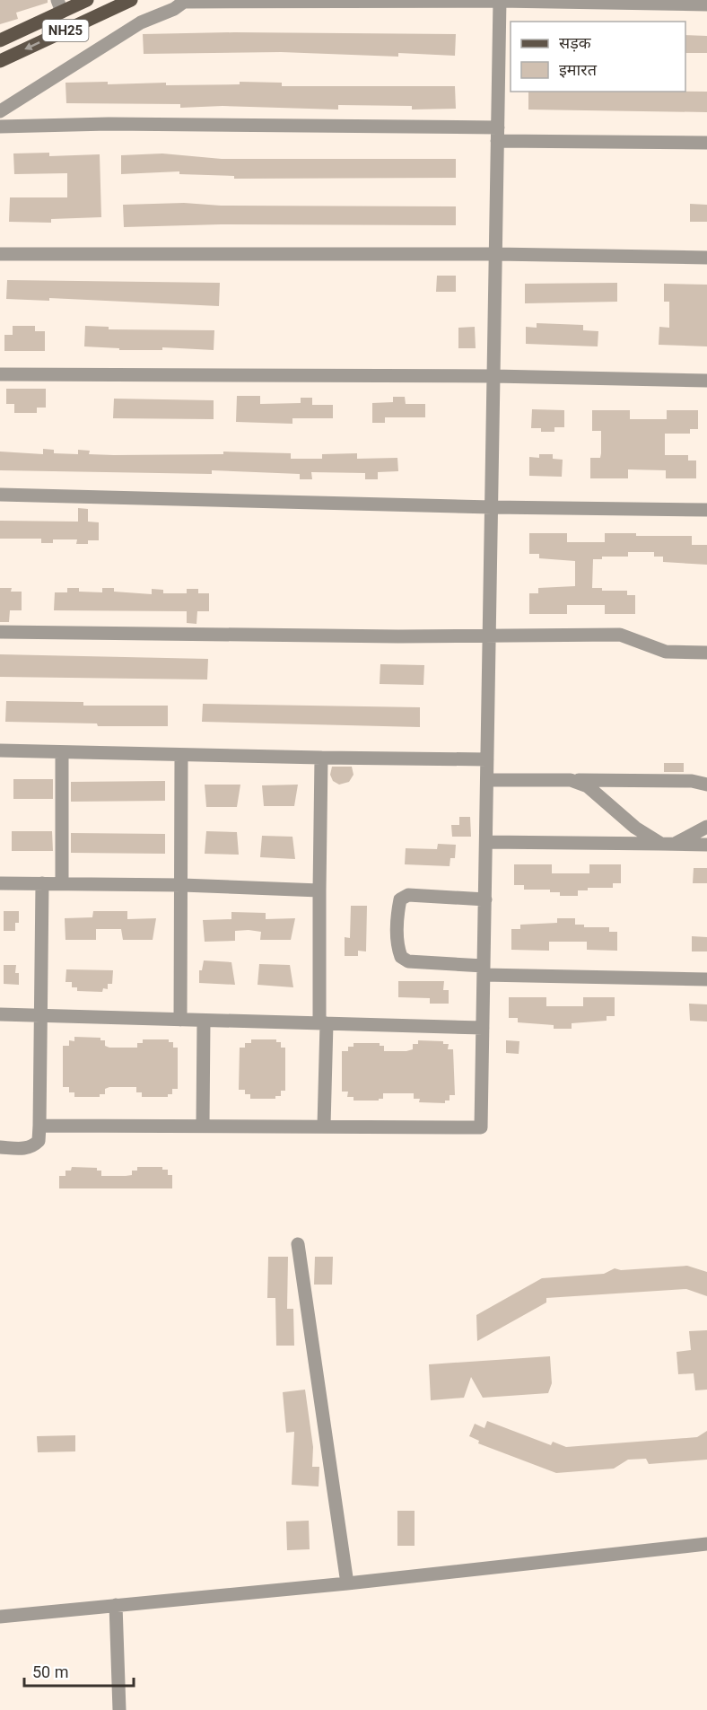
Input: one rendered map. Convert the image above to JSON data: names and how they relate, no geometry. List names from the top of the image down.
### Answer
{
  "streets": {
    "main road": ["NH25"]
  },
  "legend": ["सड़क", "इमारत"],
  "scale_bar": "50 m"
}
